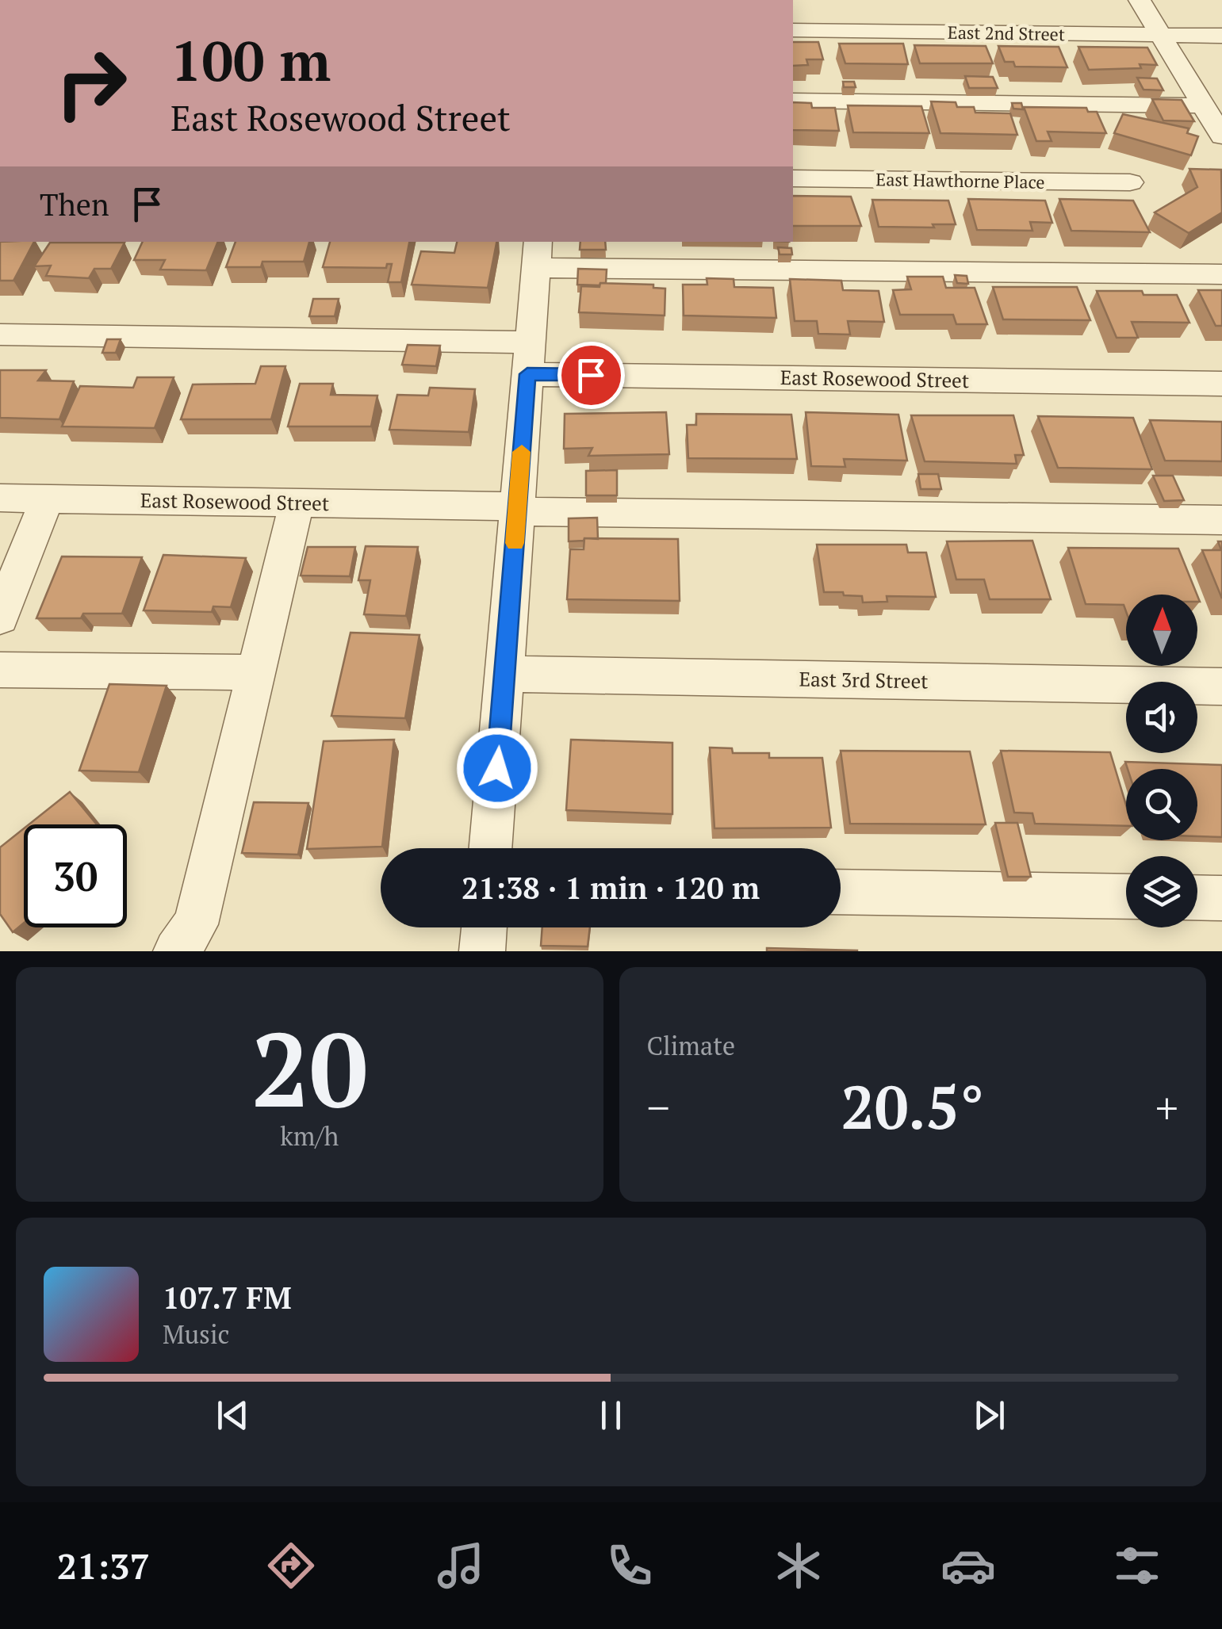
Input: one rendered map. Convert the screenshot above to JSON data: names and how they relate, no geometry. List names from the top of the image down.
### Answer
{
  "streets": {
    "street": [
      "East 2nd Street",
      "East Hawthorne Place",
      "East Rosewood Street",
      "East 3rd Street"
    ]
  },
  "north": "top",
  "page": {
    "turn": ["100 m", "East Rosewood Street"],
    "then": "Then",
    "limit": "30",
    "trip": "21:38 · 1 min · 120 m",
    "tile": [
      ["20", "km/h"],
      "Climate"
    ],
    "heat": ["−", "20.5°", "+"],
    "song": ["107.7 FM", "Music"],
    "tabs": "21:37"
  }
}
